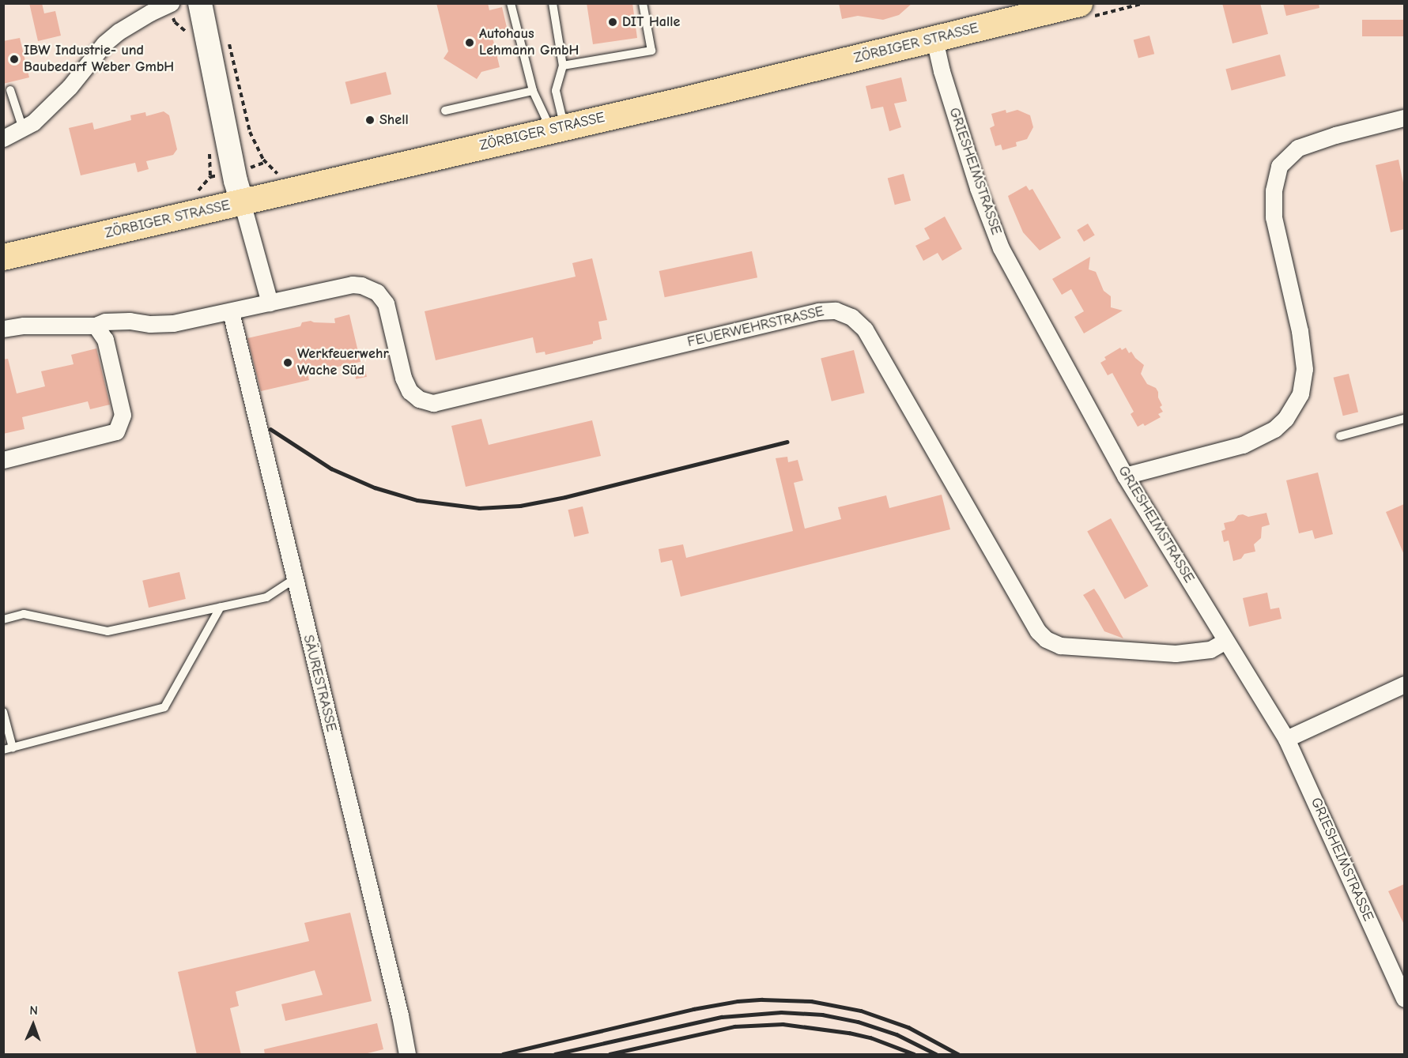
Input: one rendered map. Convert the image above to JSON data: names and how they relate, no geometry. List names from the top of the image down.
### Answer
{
  "streets": {
    "main road": ["ZÖRBIGER STRASSE"],
    "street": ["GRIESHEIMSTRASSE", "FEUERWEHRSTRASSE", "SÄURESTRASSE"]
  },
  "crossings": [
    ["ZÖRBIGER STRASSE", "GRIESHEIMSTRASSE"],
    ["GRIESHEIMSTRASSE", "FEUERWEHRSTRASSE"]
  ],
  "places": [
    "DIT Halle",
    "Autohaus Lehmann GmbH",
    "IBW Industrie- und Baubedarf Weber GmbH",
    "Shell",
    "Werkfeuerwehr Wache Süd"
  ],
  "north": "top"
}
